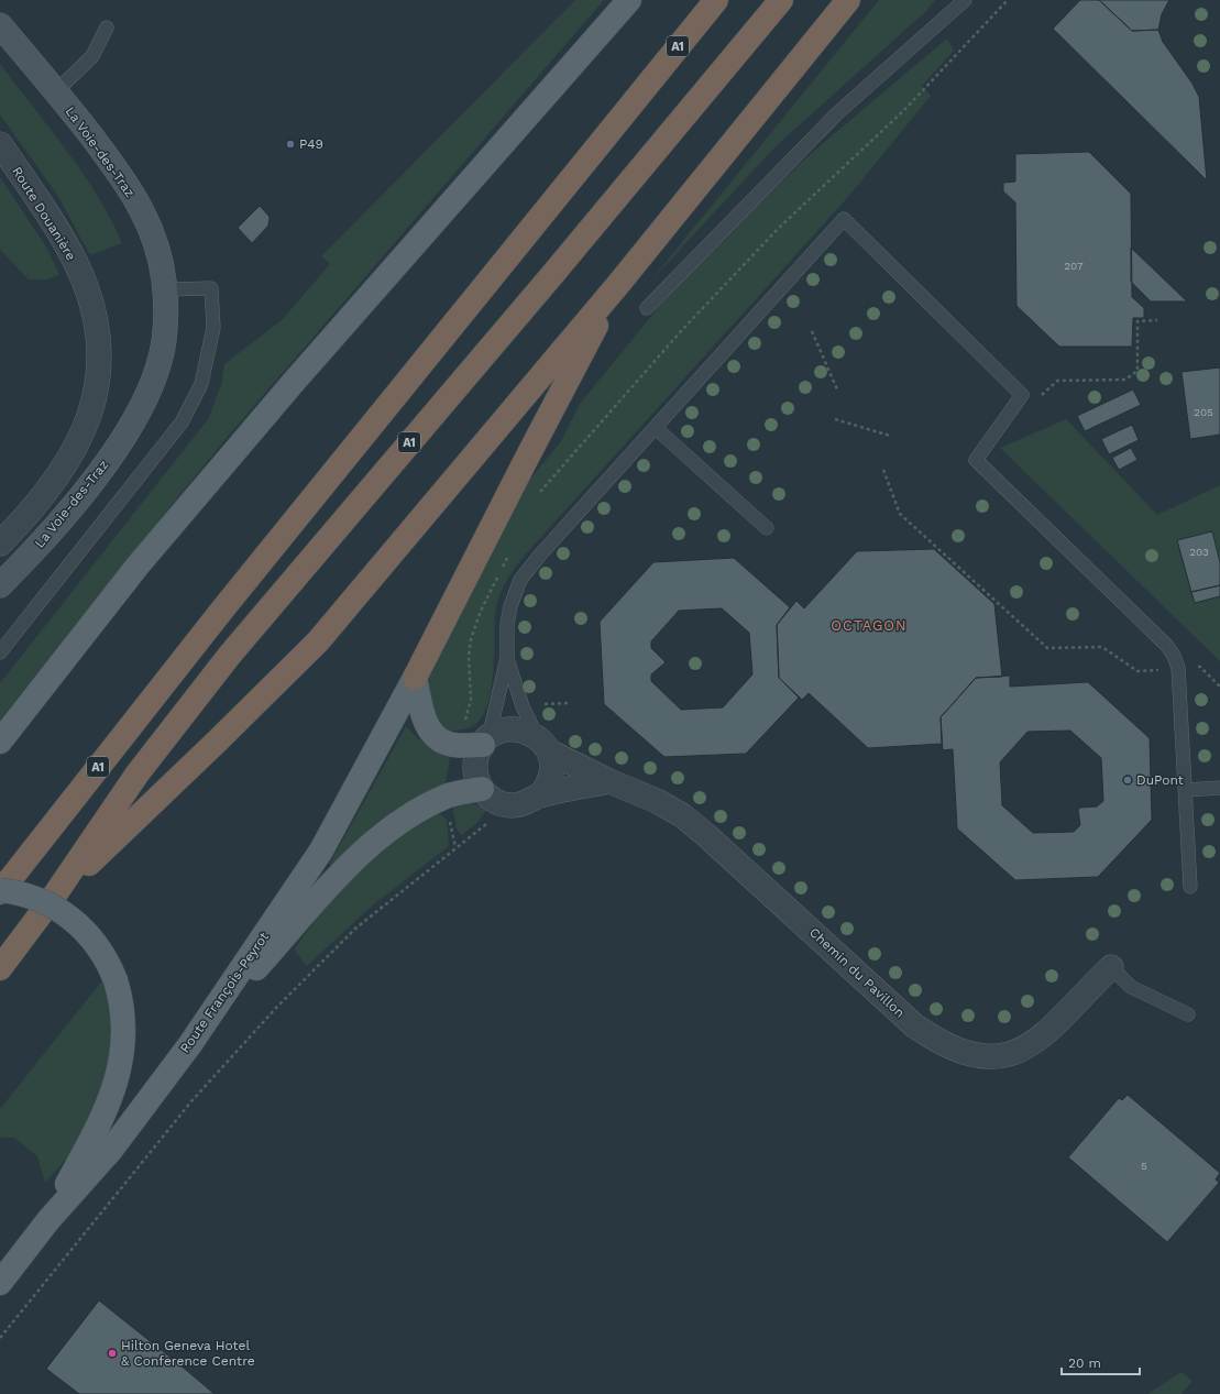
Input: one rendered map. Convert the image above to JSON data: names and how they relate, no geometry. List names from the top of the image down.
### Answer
{
  "streets": {
    "highway": ["A1"],
    "main road": ["La Voie-des-Traz", "Route François-Peyrot"],
    "street": ["Route Douanière", "Chemin du Pavillon"]
  },
  "districts": ["OCTAGON"],
  "places": ["P49", "DuPont", "Hilton Geneva Hotel & Conference Centre"],
  "house_numbers": [
    "207",
    "205",
    "203",
    "5"
  ],
  "scale_bar": "20 m"
}
